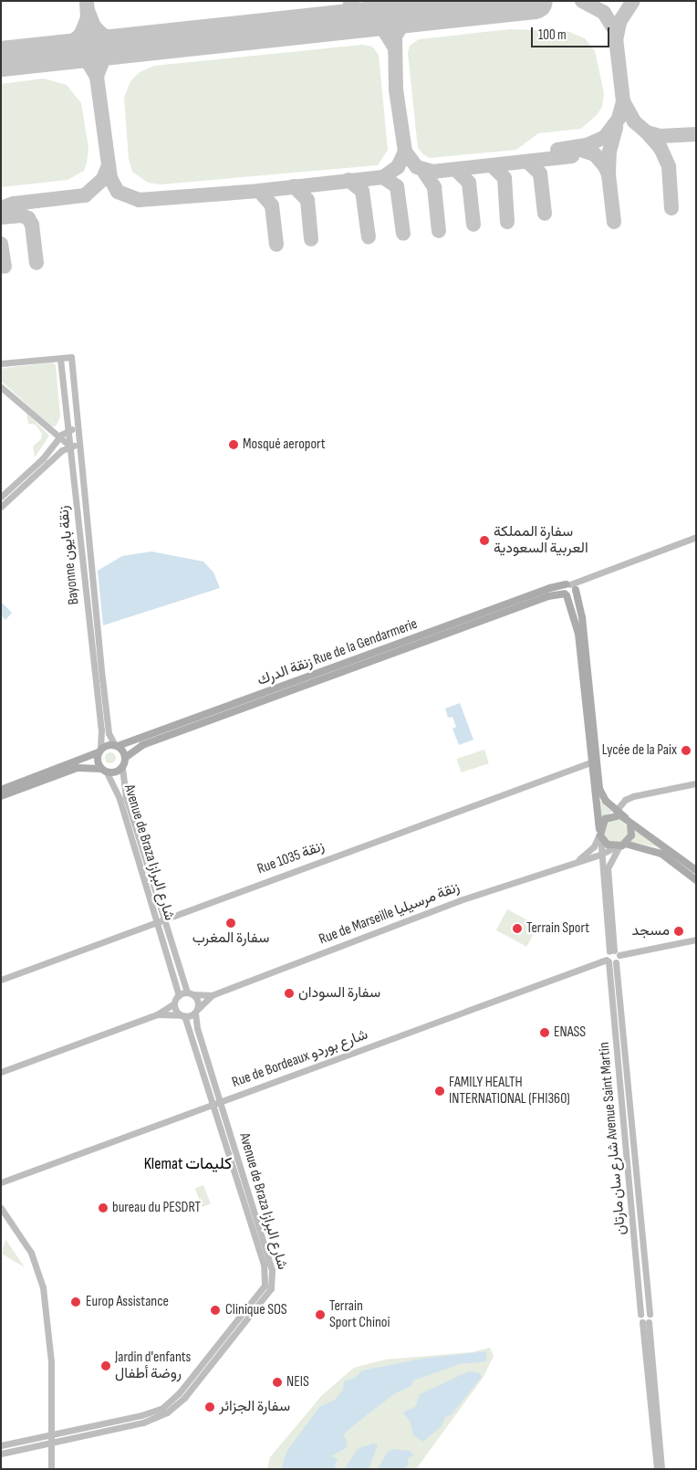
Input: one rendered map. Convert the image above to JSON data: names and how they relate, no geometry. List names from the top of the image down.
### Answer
{
  "streets": {
    "main road": [
      "Bayonne زنقة بايون",
      "زنقة الدرك Rue de la Gendarmerie",
      "Avenue de Braza شارع البرازا",
      "Rue 1035 زنقة",
      "Rue de Marseille زنقة مرسيليا",
      "Rue de Bordeaux شارع بوردو",
      "شارع سان مارتان Avenue Saint Martin"
    ]
  },
  "crossings": [
    ["Bayonne زنقة بايون", "زنقة الدرك Rue de la Gendarmerie"],
    ["Bayonne زنقة بايون", "Avenue de Braza شارع البرازا"],
    ["زنقة الدرك Rue de la Gendarmerie", "Avenue de Braza شارع البرازا"],
    ["Avenue de Braza شارع البرازا", "Rue 1035 زنقة"],
    ["Avenue de Braza شارع البرازا", "Rue de Marseille زنقة مرسيليا"],
    ["Avenue de Braza شارع البرازا", "Rue de Bordeaux شارع بوردو"],
    ["Rue de Marseille زنقة مرسيليا", "شارع سان مارتان Avenue Saint Martin"],
    ["Rue de Bordeaux شارع بوردو", "شارع سان مارتان Avenue Saint Martin"]
  ],
  "districts": ["Klemat كليمات"],
  "places": [
    "Mosqué aeroport",
    "سفارة المملكة العربية السعودية",
    "Lycée de la Paix",
    "سفارة المغرب",
    "Terrain Sport",
    "مسجد",
    "سفارة السودان",
    "ENASS",
    "FAMILY HEALTH INTERNATIONAL (FHI360)",
    "bureau du PESDRT",
    "Europ Assistance",
    "Clinique SOS",
    "Terrain Sport Chinoi",
    "Jardin d'enfants روضة أطفال",
    "NEIS",
    "سفارة الجزائر"
  ],
  "scale_bar": "100 m"
}
